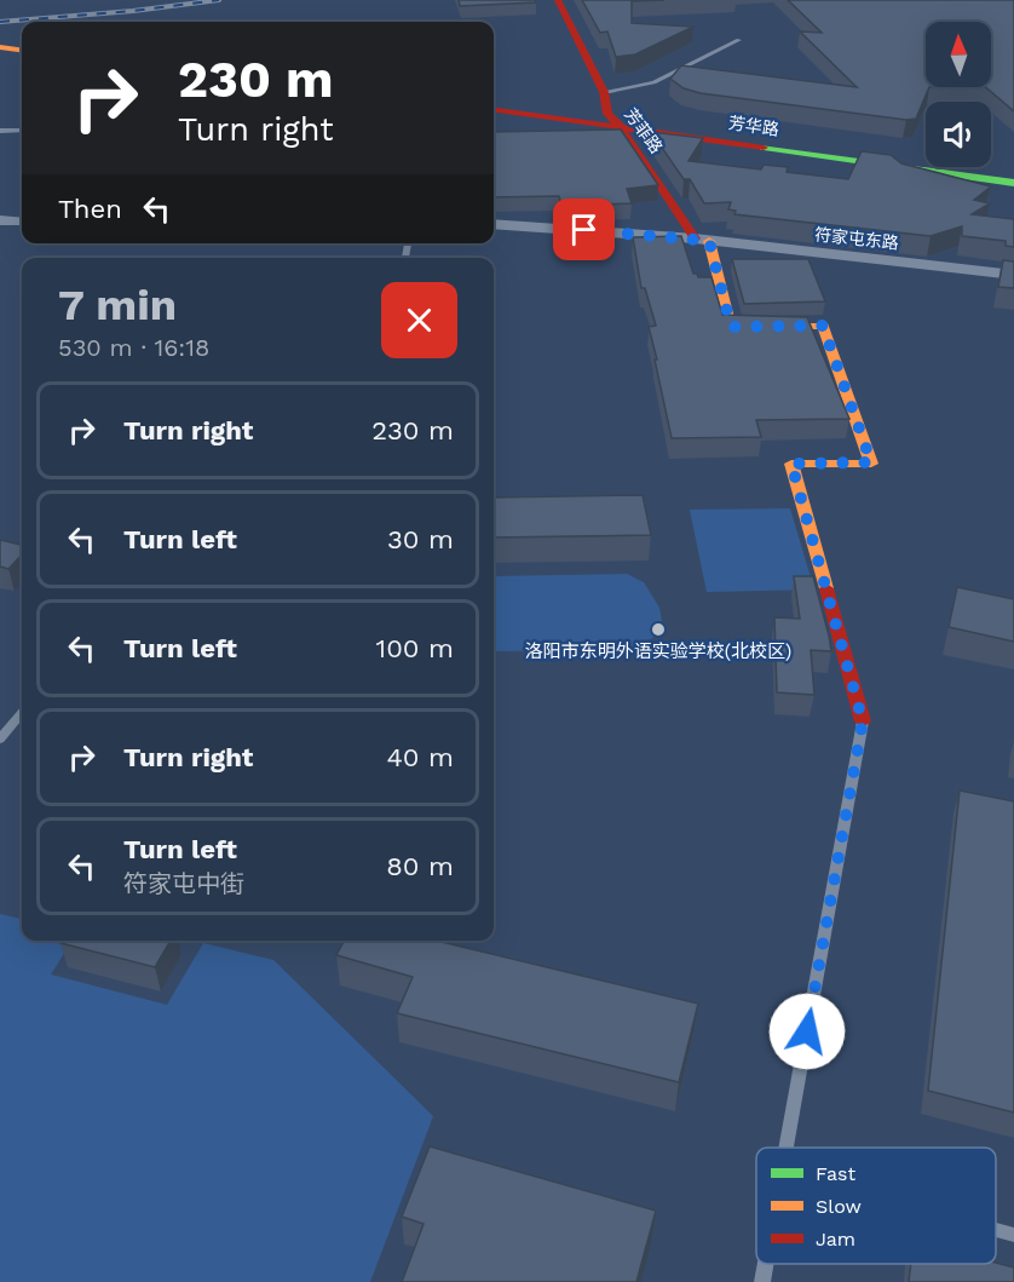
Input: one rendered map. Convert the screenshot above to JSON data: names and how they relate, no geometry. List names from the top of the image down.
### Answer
{
  "streets": {
    "street": ["芳华路", "芳菲路", "符家屯东路"]
  },
  "crossings": [
    ["芳华路", "芳菲路"],
    ["芳菲路", "符家屯东路"]
  ],
  "places": ["洛阳市东明外语实验学校(北校区)"],
  "legend": ["Fast", "Slow", "Jam"],
  "north": "top",
  "page": {
    "turn": ["230 m", "Turn right"],
    "then": "Then",
    "heading": ["7 min", "530 m · 16:18"],
    "list": [
      {
        "name": "Turn right",
        "value": "230 m"
      },
      {
        "name": "Turn left",
        "value": "30 m"
      },
      {
        "name": "Turn left",
        "value": "100 m"
      },
      {
        "name": "Turn right",
        "value": "40 m"
      },
      {
        "name": "Turn left",
        "note": "符家屯中街",
        "value": "80 m"
      }
    ]
  }
}
